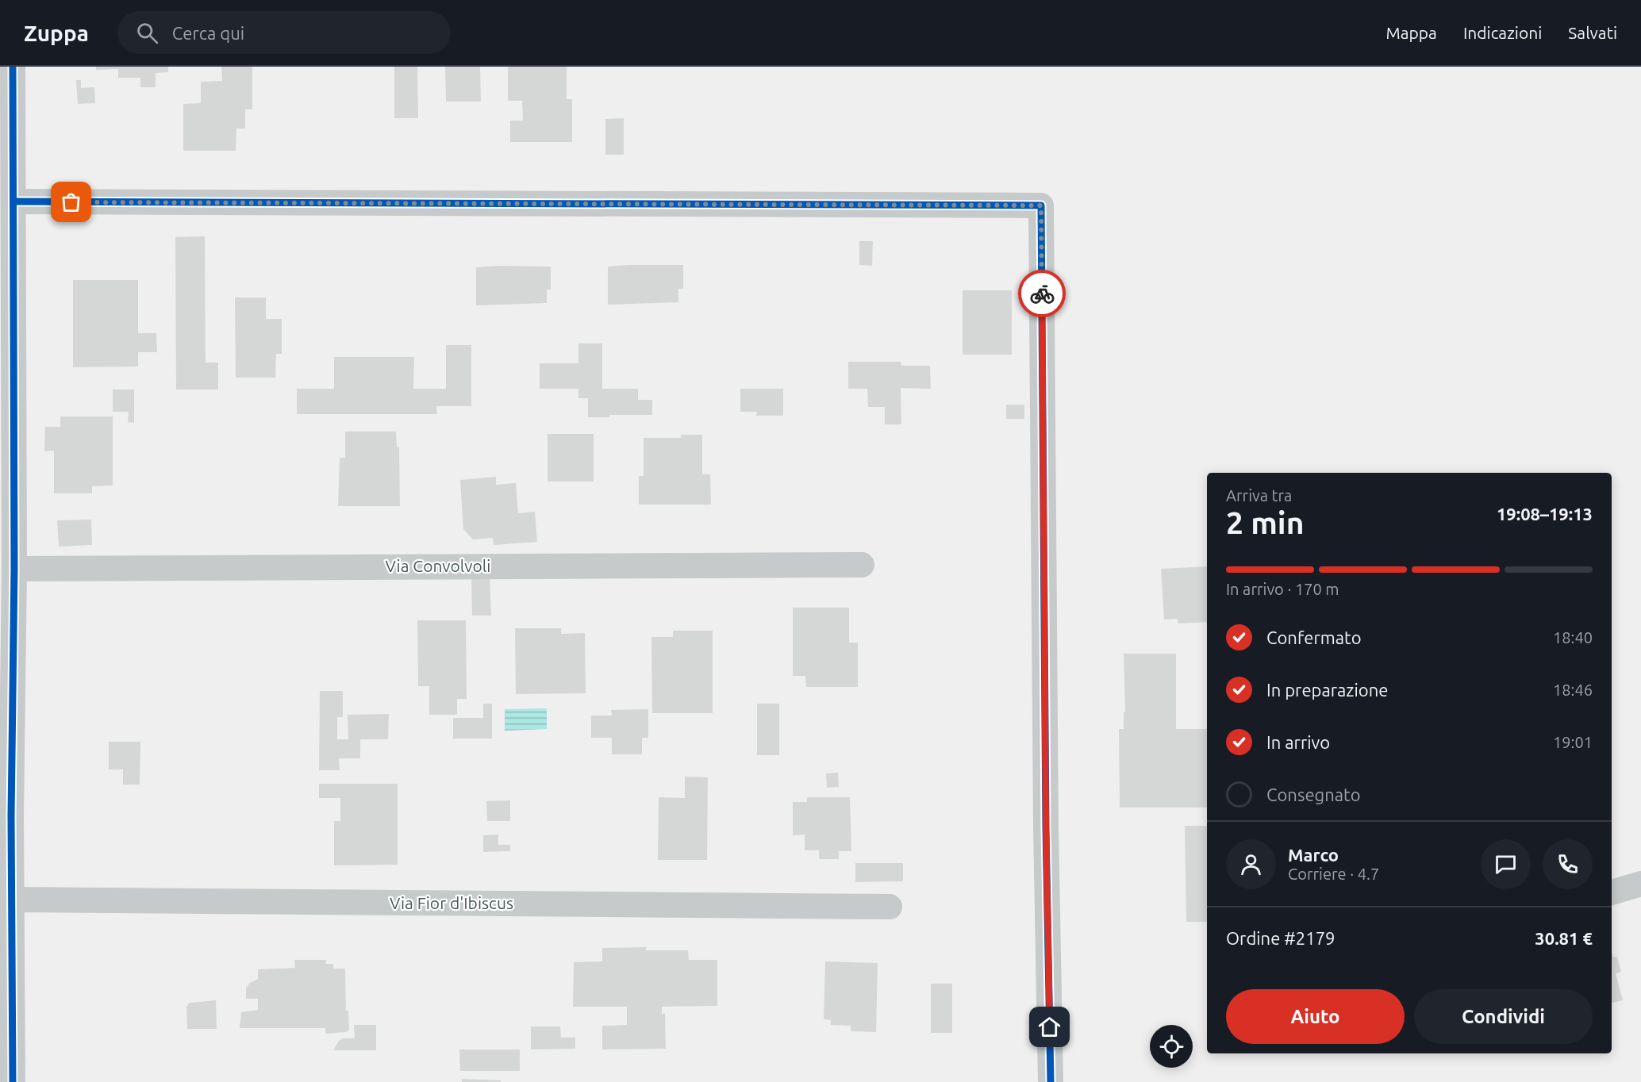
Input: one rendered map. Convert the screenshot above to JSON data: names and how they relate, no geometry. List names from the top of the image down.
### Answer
{
  "streets": {
    "street": ["Via Convolvoli", "Via Fior d'Ibiscus"]
  },
  "page": {
    "header": "Zuppa",
    "search": "Cerca qui",
    "nav": ["Mappa", "Indicazioni", "Salvati"],
    "heading": ["2 min", "Arriva tra", "19:08–19:13"],
    "panel": [
      "Marco",
      "Corriere · 4.7",
      "Ordine #2179",
      "30.81 €"
    ],
    "bar": "In arrivo · 170 m",
    "list": [
      ["Confermato", "18:40"],
      ["In preparazione", "18:46"],
      ["In arrivo", "19:01"],
      "Consegnato"
    ],
    "buttons": ["Aiuto", "Condividi"]
  }
}
